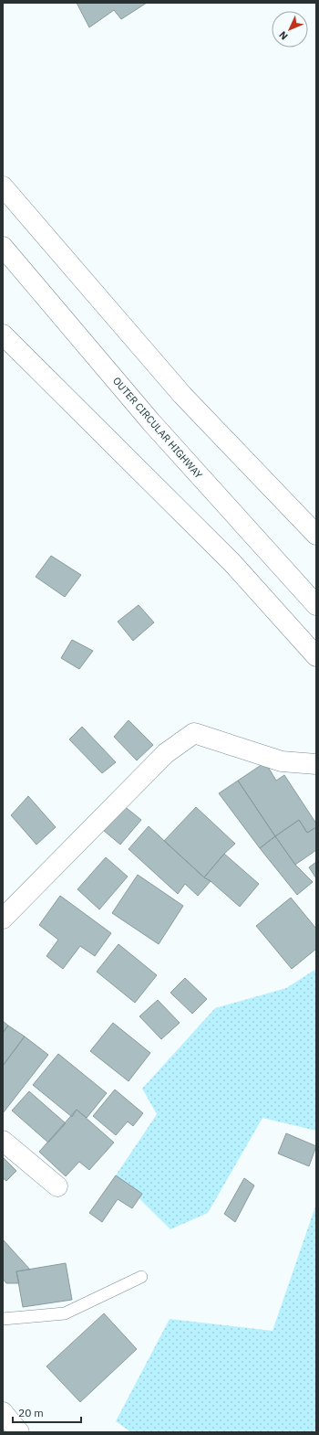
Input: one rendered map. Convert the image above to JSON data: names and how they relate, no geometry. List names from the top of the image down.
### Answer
{
  "streets": {
    "main road": ["OUTER CIRCULAR HIGHWAY"]
  },
  "scale_bar": "20 m",
  "north": "bottom left"
}
